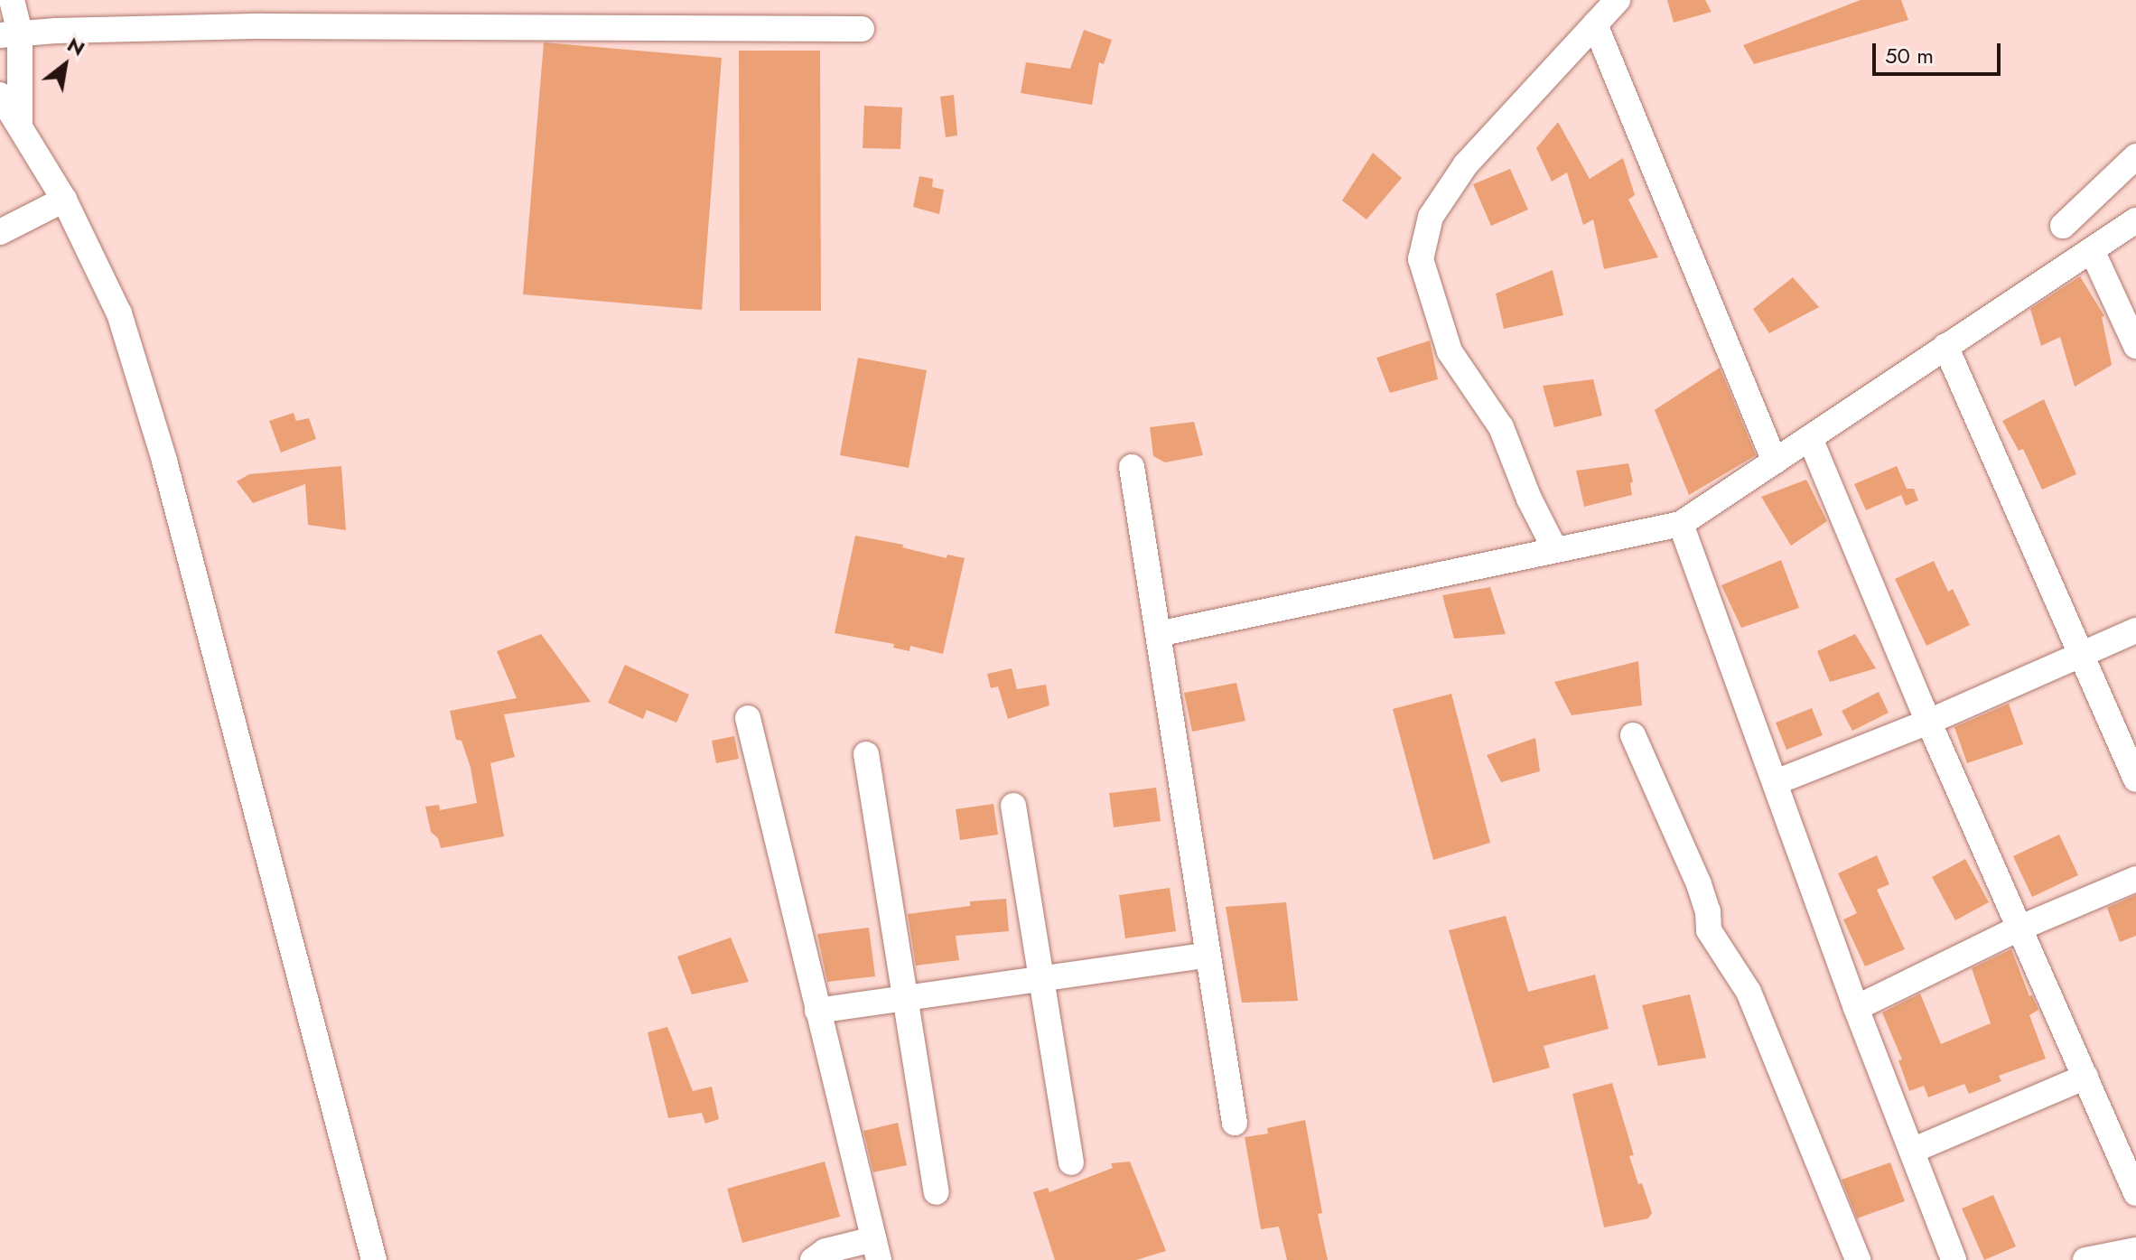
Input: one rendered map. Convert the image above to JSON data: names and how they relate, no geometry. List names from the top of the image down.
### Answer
{
  "scale_bar": "50 m",
  "north": "top right"
}
